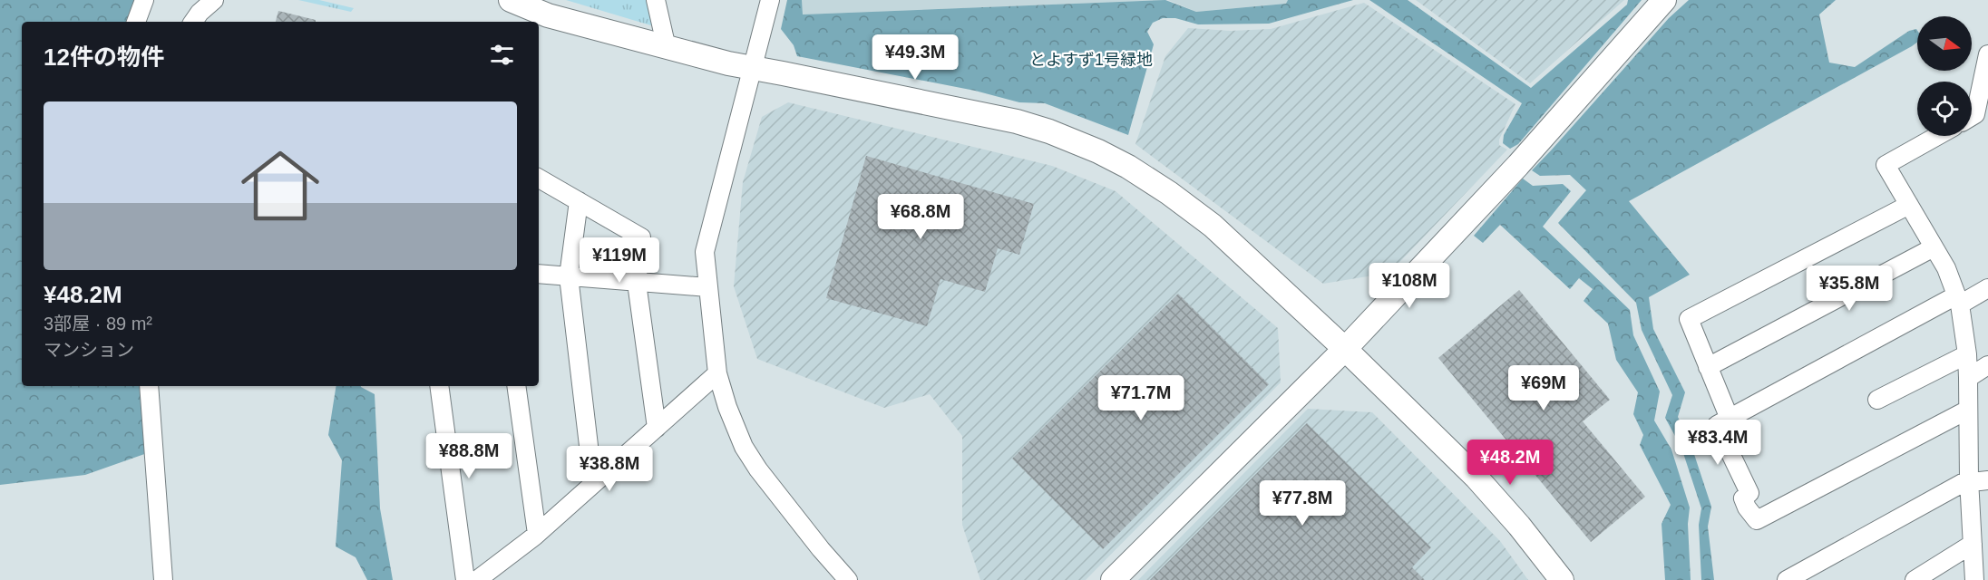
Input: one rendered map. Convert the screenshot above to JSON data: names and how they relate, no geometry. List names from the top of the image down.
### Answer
{
  "parks": ["とよすず1号緑地"],
  "north": "right",
  "page": {
    "heading": "12件の物件",
    "price": [
      "¥49.3M",
      "¥68.8M",
      "¥119M",
      "¥108M",
      "¥35.8M",
      "¥69M",
      "¥71.7M",
      "¥83.4M",
      "¥88.8M",
      "¥48.2M",
      "¥38.8M",
      "¥77.8M"
    ],
    "list": [
      {
        "name": "¥48.2M",
        "note": "3部屋 · 89 m² · マンション"
      }
    ]
  }
}
